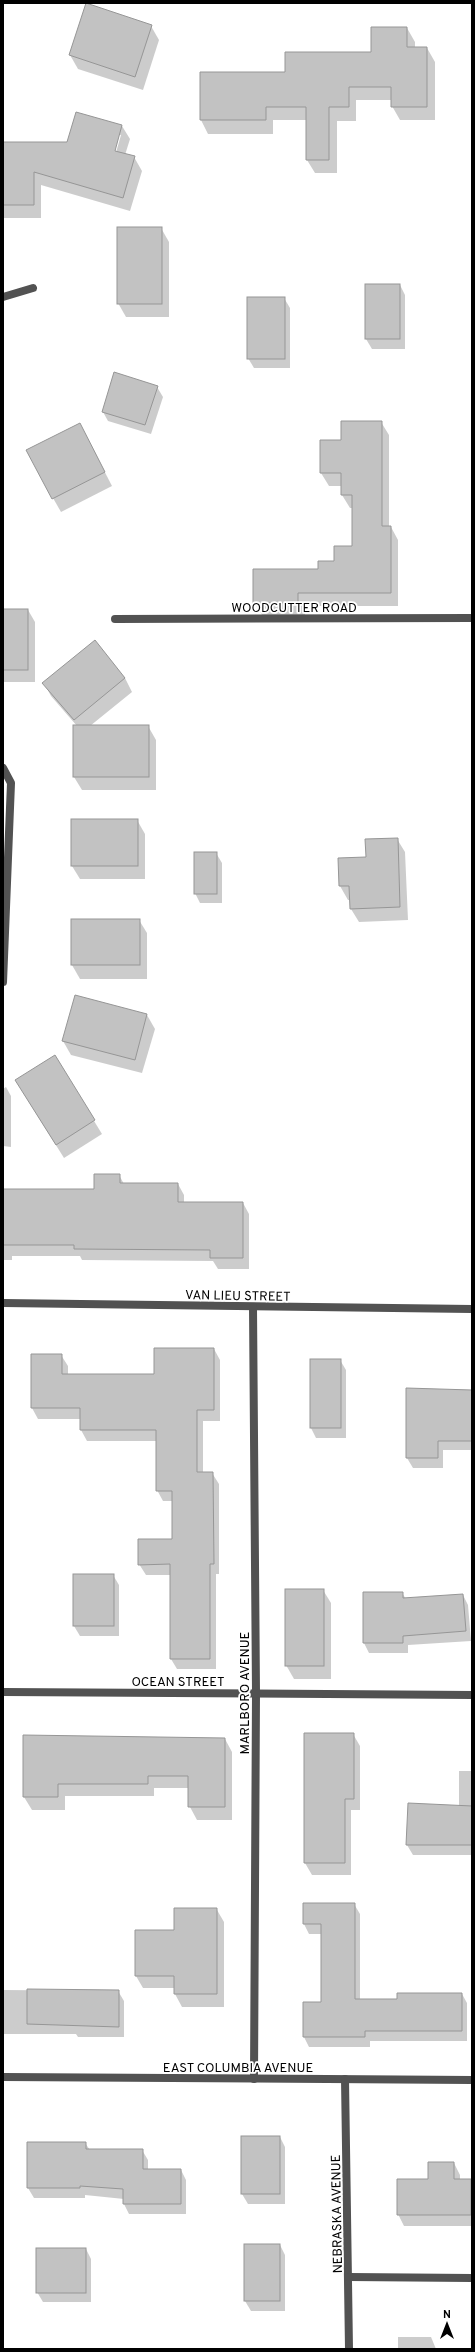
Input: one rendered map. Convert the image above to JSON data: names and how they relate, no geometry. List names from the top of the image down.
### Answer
{
  "streets": {
    "street": [
      "WOODCUTTER ROAD",
      "VAN LIEU STREET",
      "OCEAN STREET",
      "MARLBORO AVENUE",
      "EAST COLUMBIA AVENUE",
      "NEBRASKA AVENUE"
    ]
  },
  "crossings": [
    ["VAN LIEU STREET", "MARLBORO AVENUE"],
    ["OCEAN STREET", "MARLBORO AVENUE"],
    ["MARLBORO AVENUE", "EAST COLUMBIA AVENUE"],
    ["EAST COLUMBIA AVENUE", "NEBRASKA AVENUE"]
  ],
  "north": "top"
}
